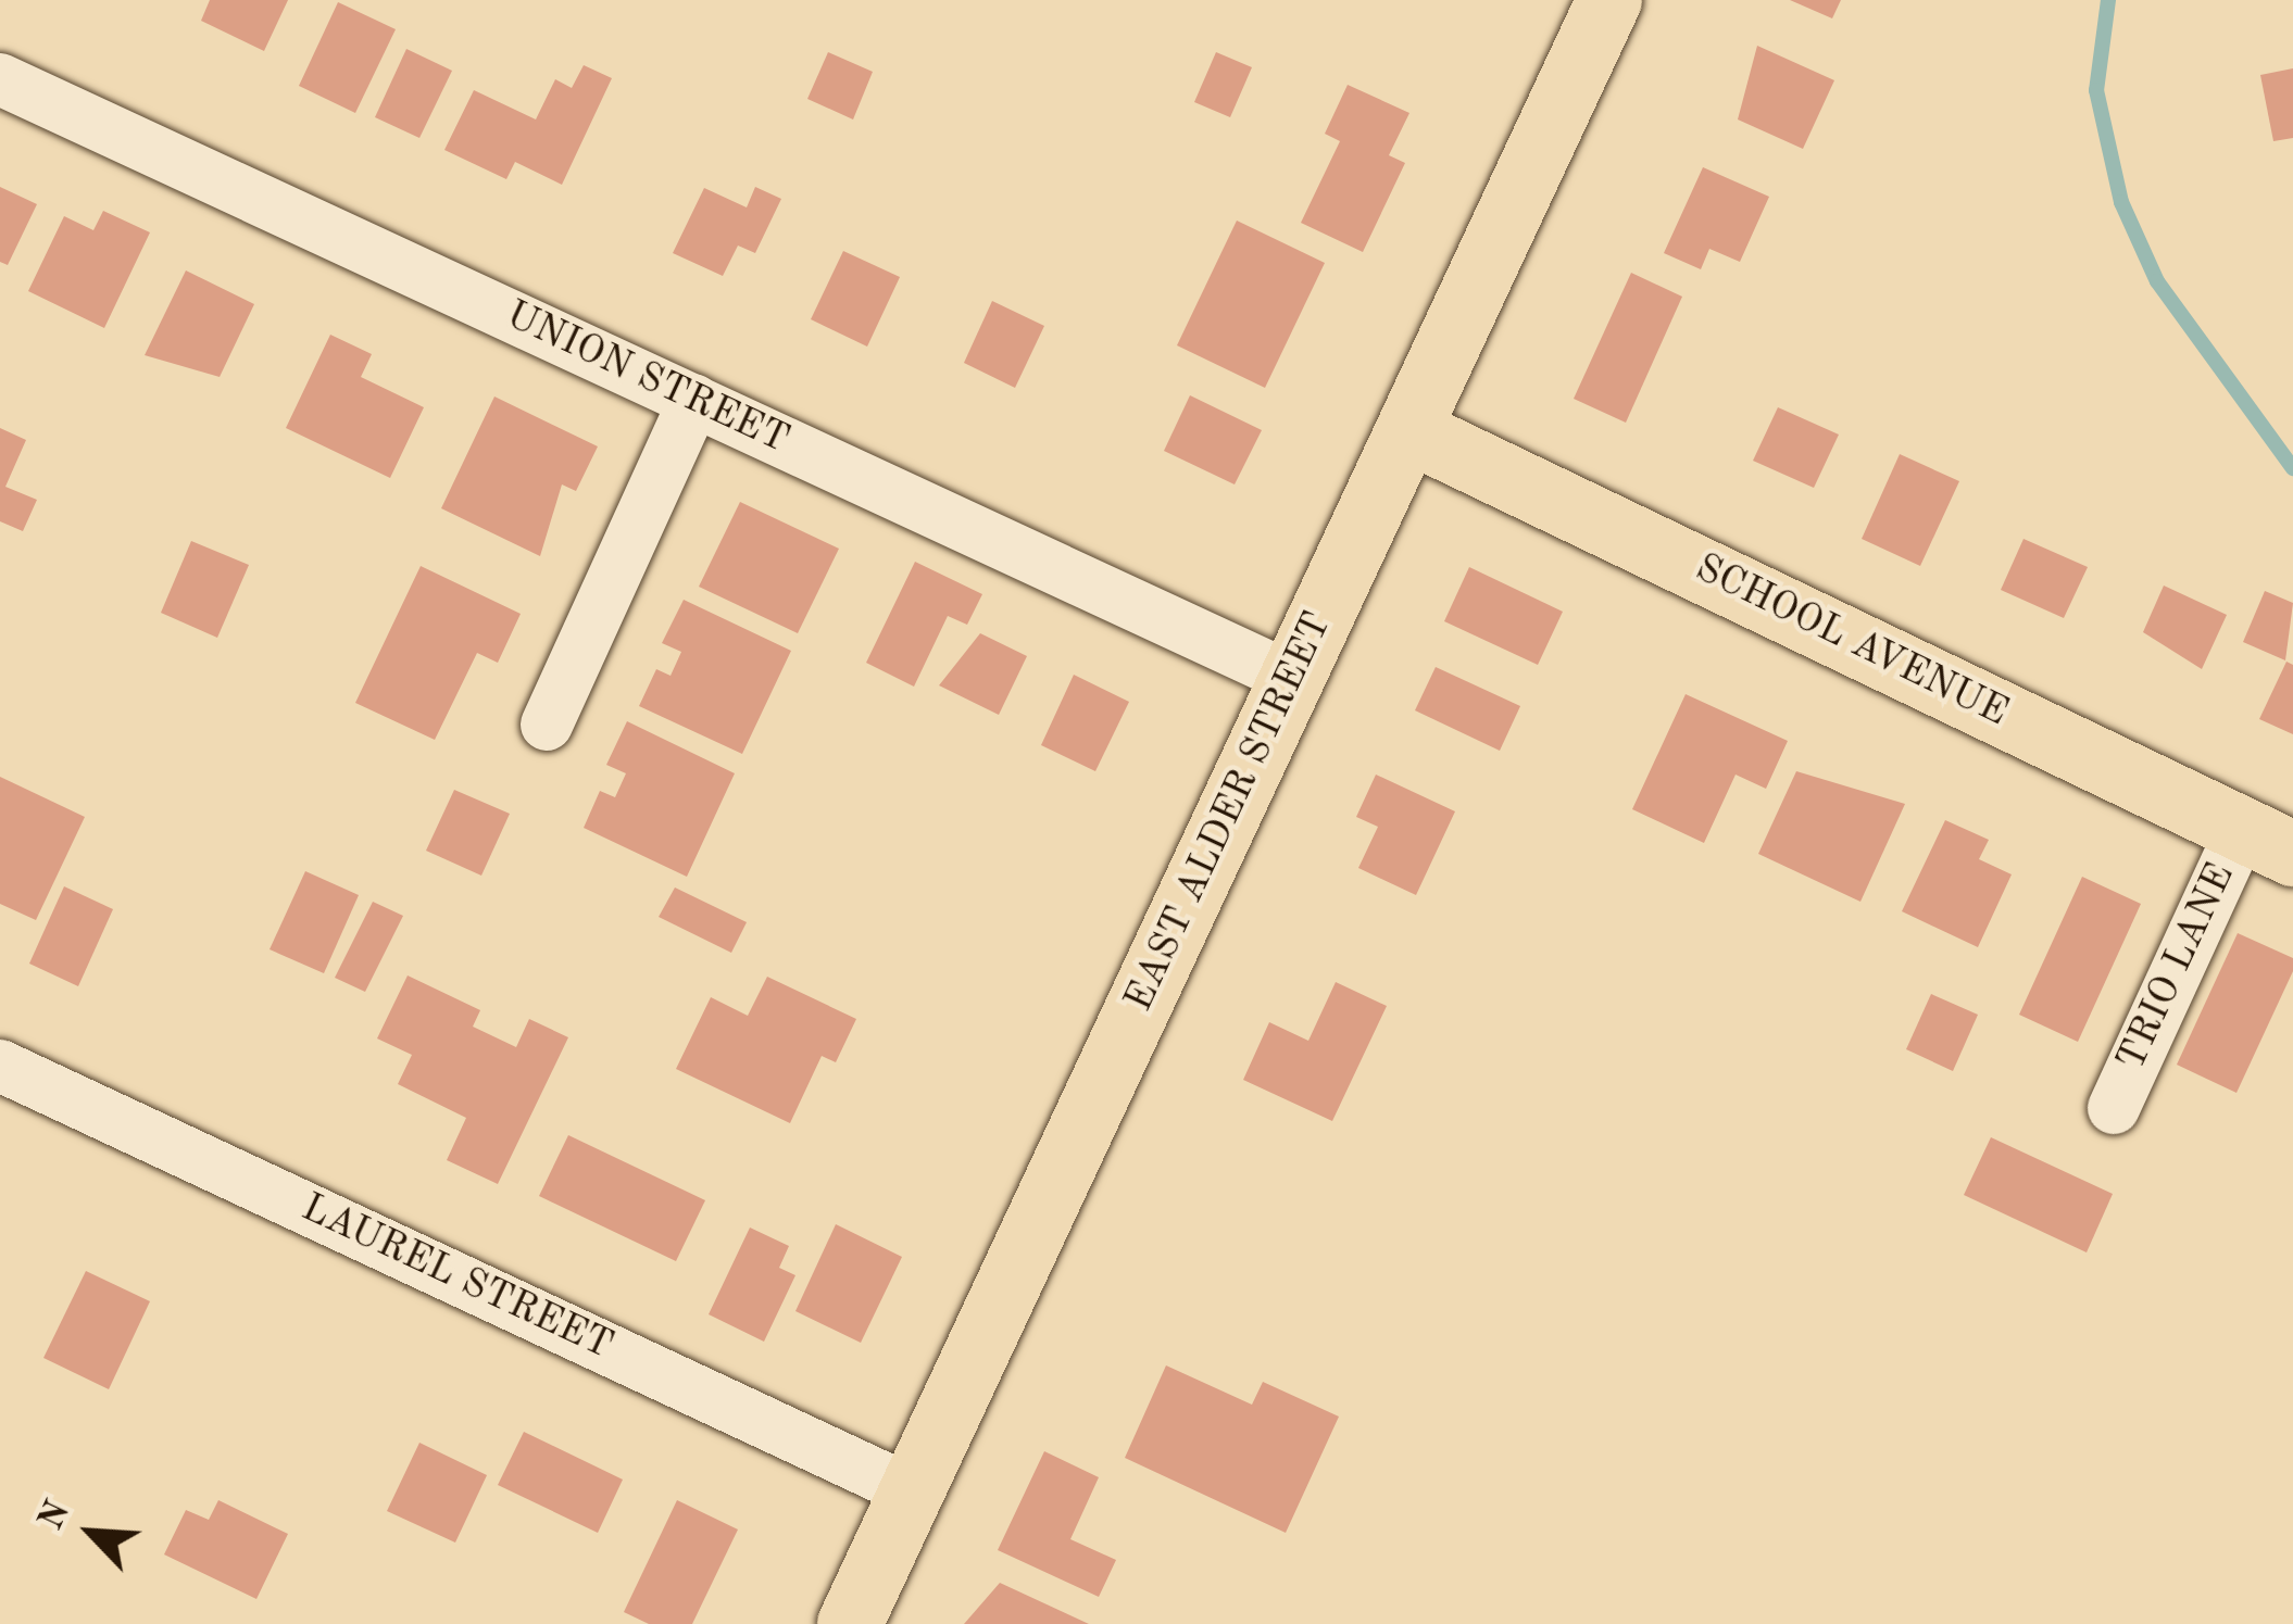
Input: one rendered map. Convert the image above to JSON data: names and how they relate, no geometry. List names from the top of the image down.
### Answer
{
  "streets": {
    "main road": ["SCHOOL AVENUE", "EAST ALDER STREET"],
    "street": ["UNION STREET", "TRIO LANE", "LAUREL STREET"]
  },
  "crossings": [
    ["UNION STREET", "EAST ALDER STREET"],
    ["SCHOOL AVENUE", "EAST ALDER STREET"],
    ["SCHOOL AVENUE", "TRIO LANE"],
    ["EAST ALDER STREET", "LAUREL STREET"]
  ],
  "north": "top left"
}
